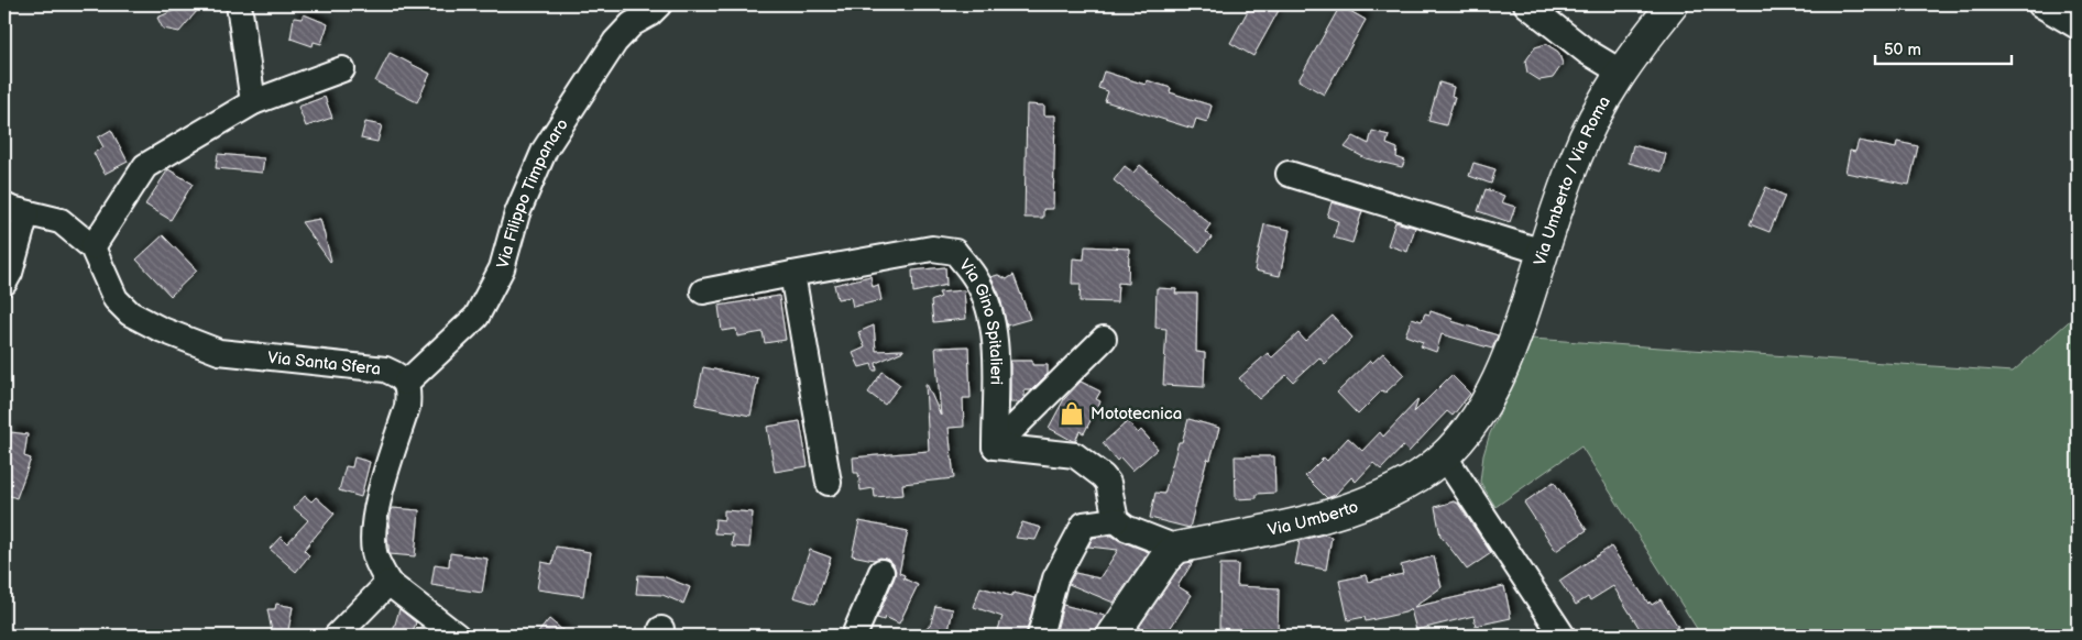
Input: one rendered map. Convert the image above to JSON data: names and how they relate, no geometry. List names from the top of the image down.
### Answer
{
  "streets": {
    "main road": ["Via Umberto / Via Roma", "Via Umberto"],
    "street": ["Via Filippo Timpanaro", "Via Gino Spitalieri", "Via Santa Sfera"]
  },
  "crossings": [
    ["Via Umberto / Via Roma", "Via Umberto"],
    ["Via Filippo Timpanaro", "Via Santa Sfera"]
  ],
  "places": {
    "shop": ["Mototecnica"]
  },
  "scale_bar": "50 m"
}
